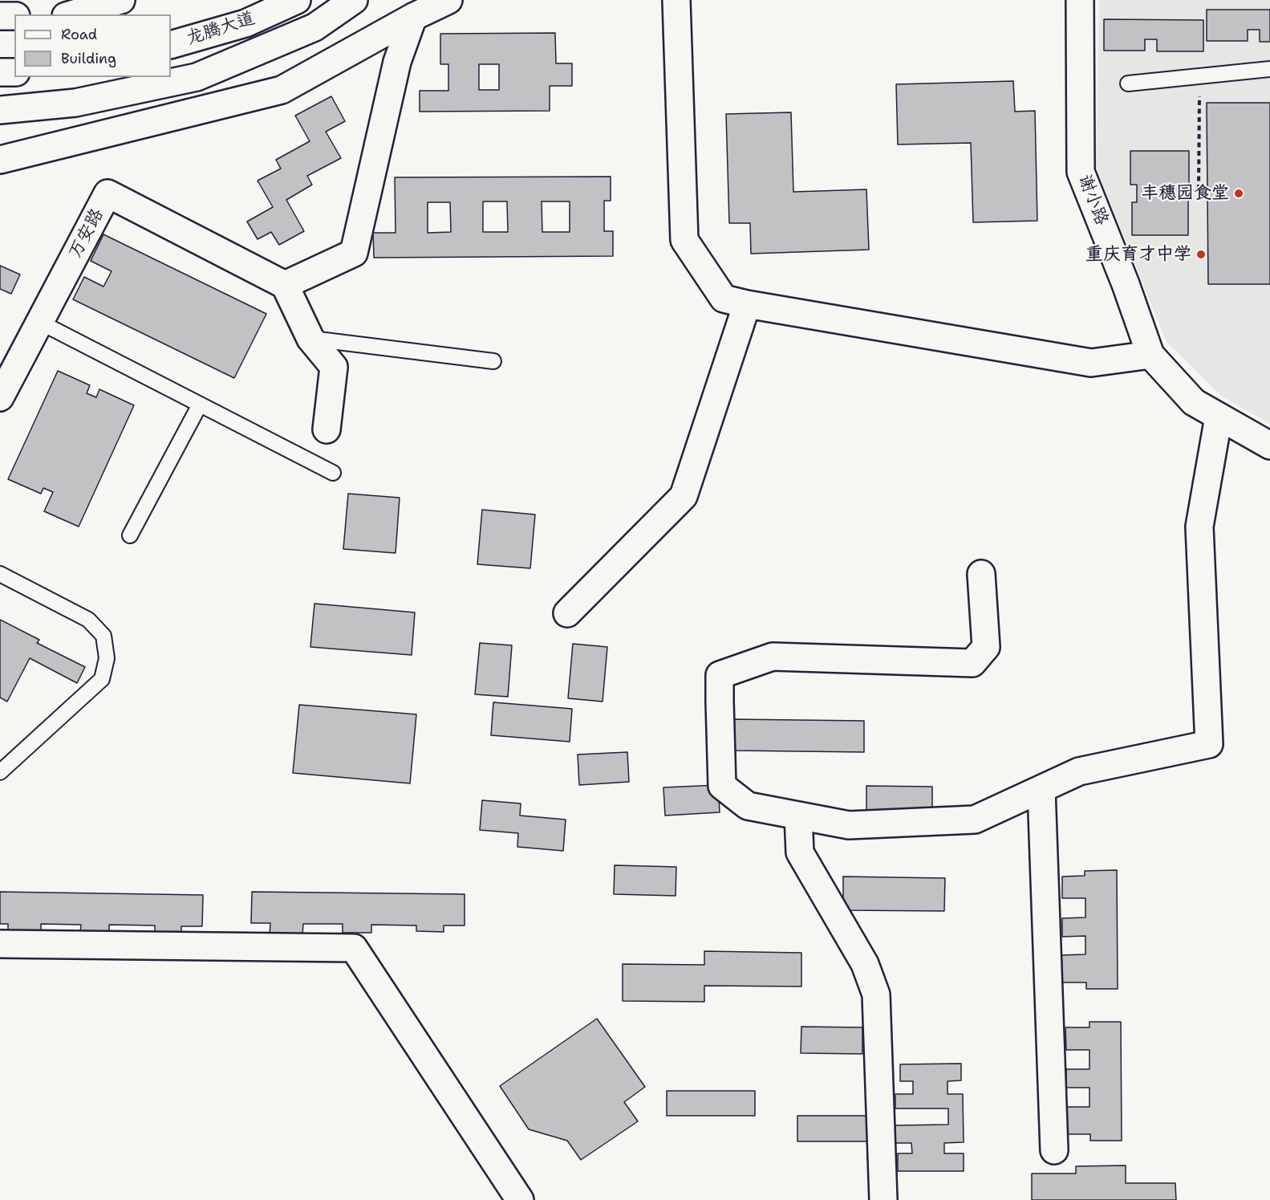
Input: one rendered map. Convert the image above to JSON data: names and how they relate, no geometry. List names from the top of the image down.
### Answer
{
  "streets": {
    "main road": ["龙腾大道", "谢小路", "万安路"]
  },
  "places": ["丰穗园食堂", "重庆育才中学"],
  "legend": ["Road", "Building"]
}
